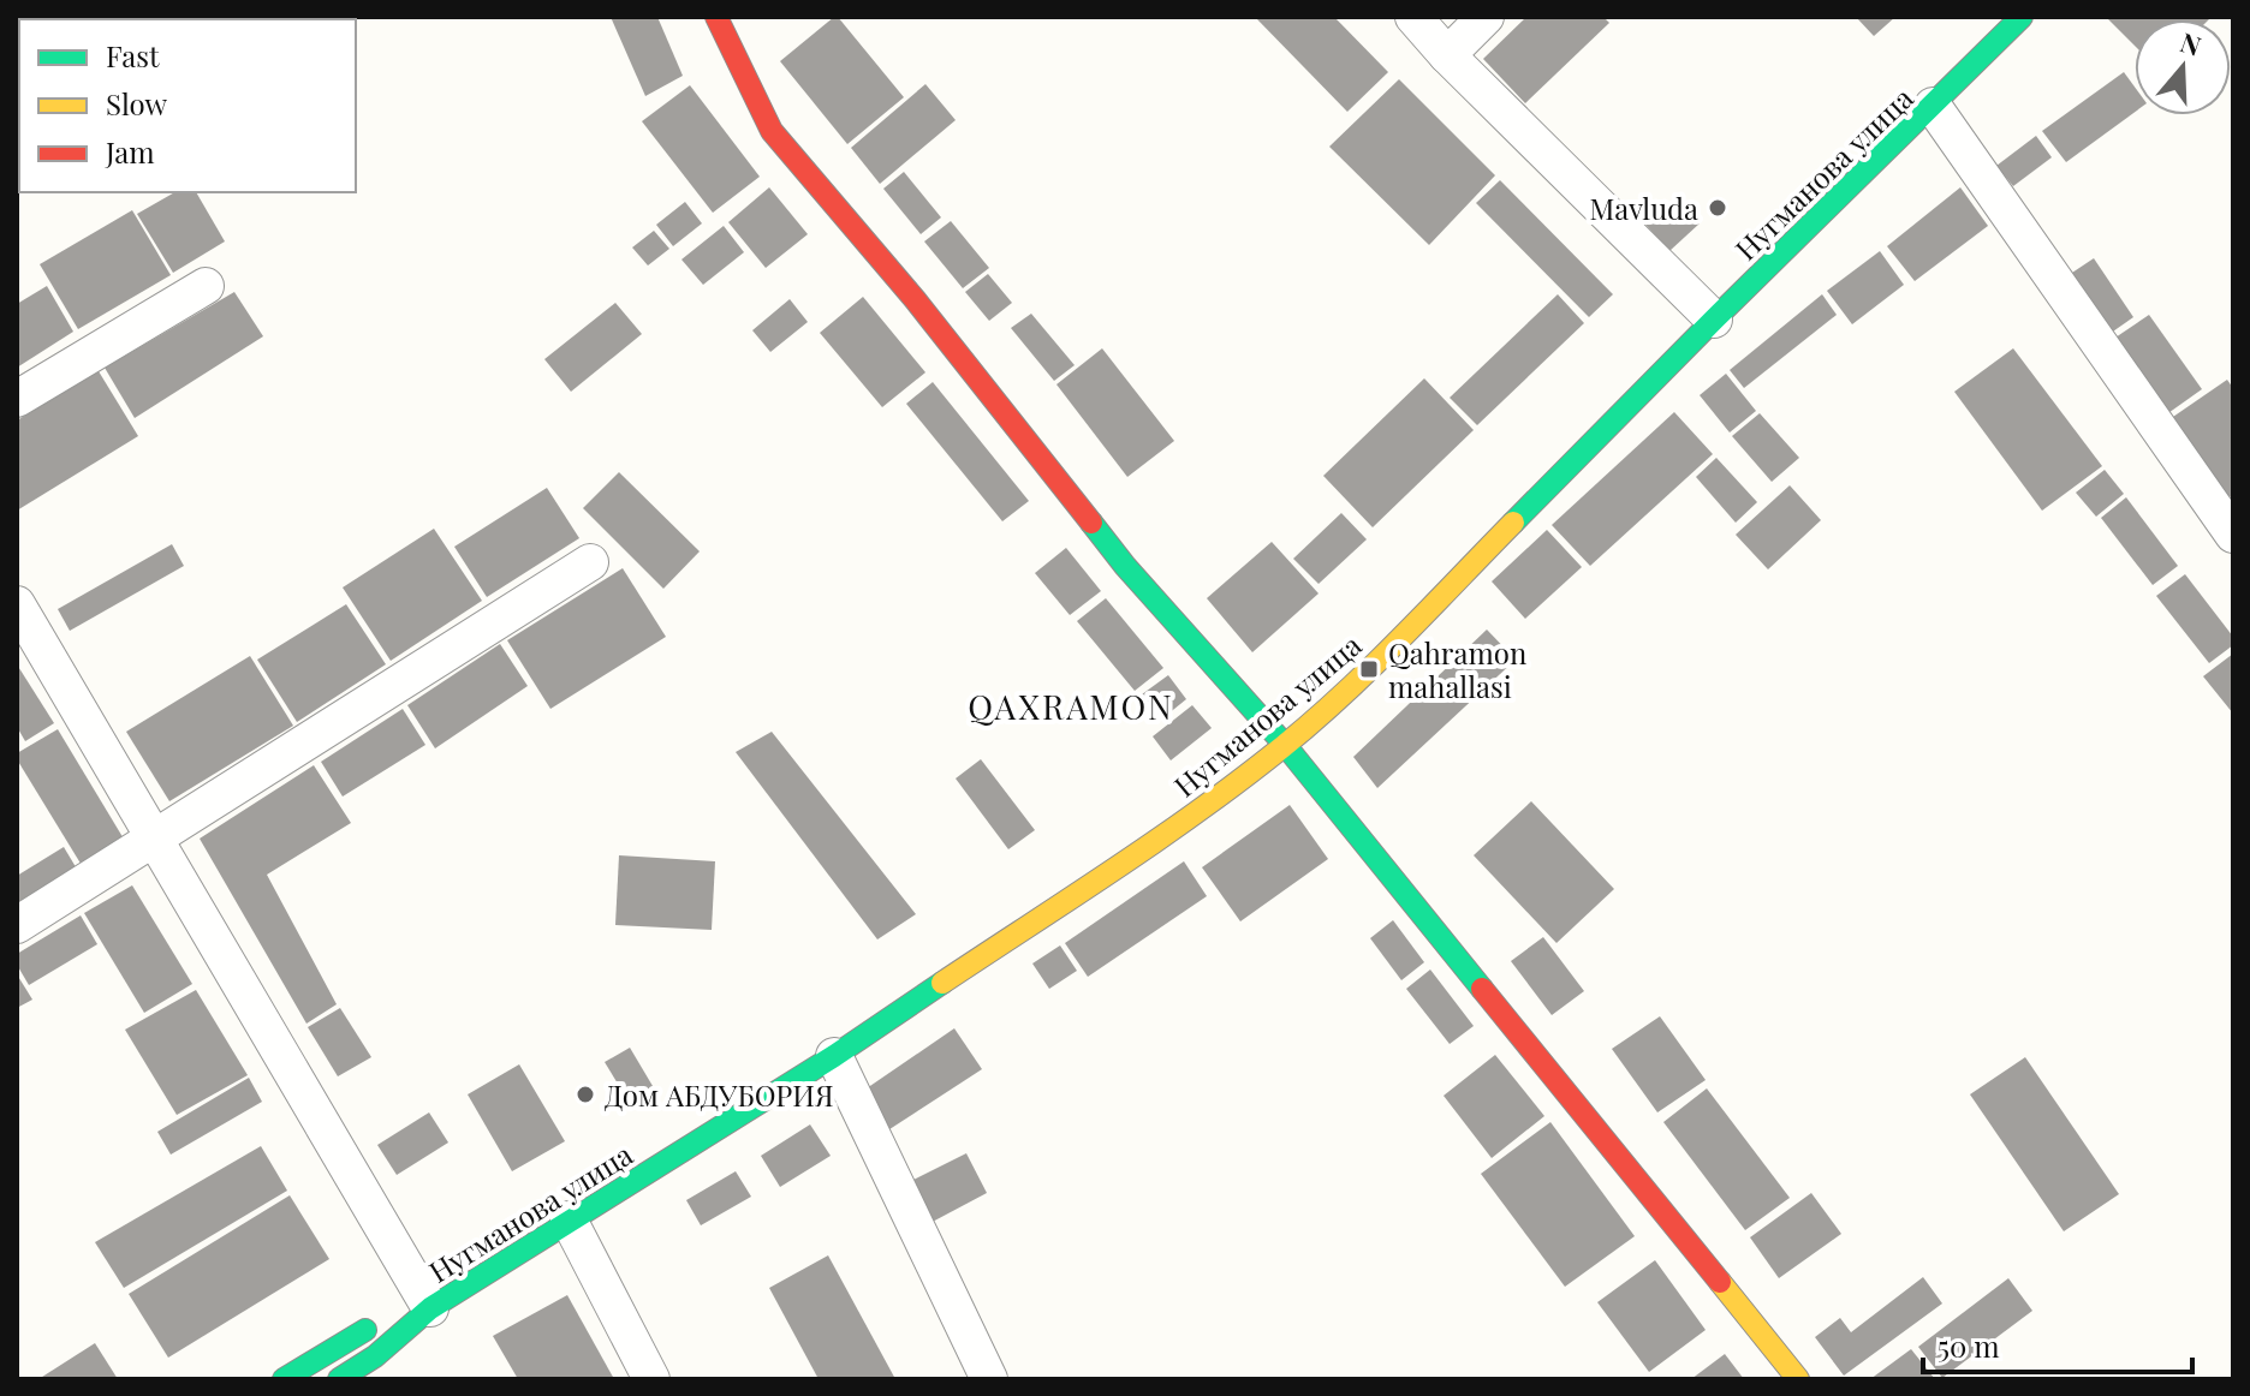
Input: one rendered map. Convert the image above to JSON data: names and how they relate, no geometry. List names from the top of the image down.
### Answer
{
  "streets": {
    "main road": ["Нугманова улица"]
  },
  "districts": ["QAXRAMON"],
  "places": {
    "other": ["Mavluda", "Дом АБДУБОРИЯ"],
    "transit": ["Qahramon mahallasi"]
  },
  "legend": ["Fast", "Slow", "Jam"],
  "scale_bar": "50 m",
  "north": "top"
}
